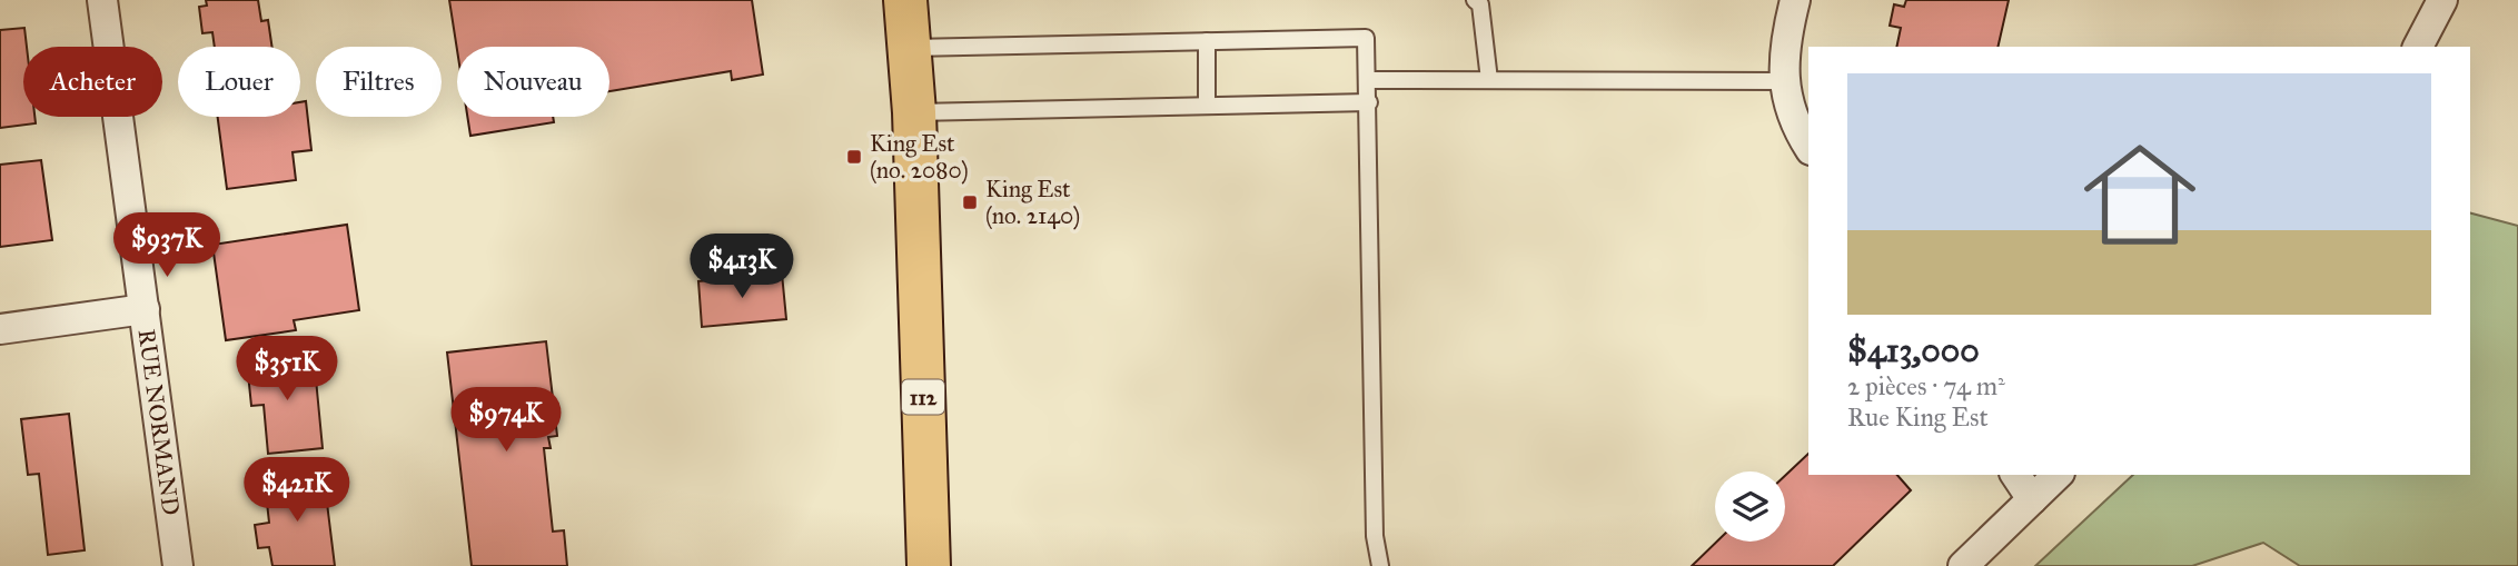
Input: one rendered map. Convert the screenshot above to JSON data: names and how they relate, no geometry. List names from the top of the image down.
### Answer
{
  "streets": {
    "main road": ["112"],
    "street": ["RUE NORMAND"]
  },
  "places": {
    "transit": ["King Est (no. 2080)", "King Est (no. 2140)"]
  },
  "page": {
    "chip": [
      "Acheter",
      "Louer",
      "Filtres",
      "Nouveau"
    ],
    "list": [
      {
        "name": "$413,000",
        "note": "2 pièces · 74 m² · Rue King Est"
      }
    ],
    "price": [
      "$937K",
      "$413K",
      "$351K",
      "$974K",
      "$421K"
    ]
  }
}
